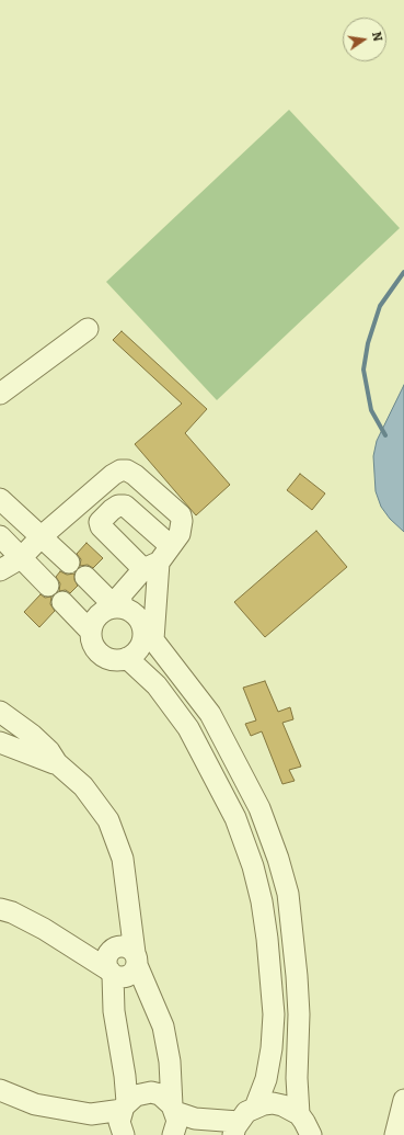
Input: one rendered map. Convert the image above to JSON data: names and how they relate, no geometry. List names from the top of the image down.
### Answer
{
  "north": "right"
}
